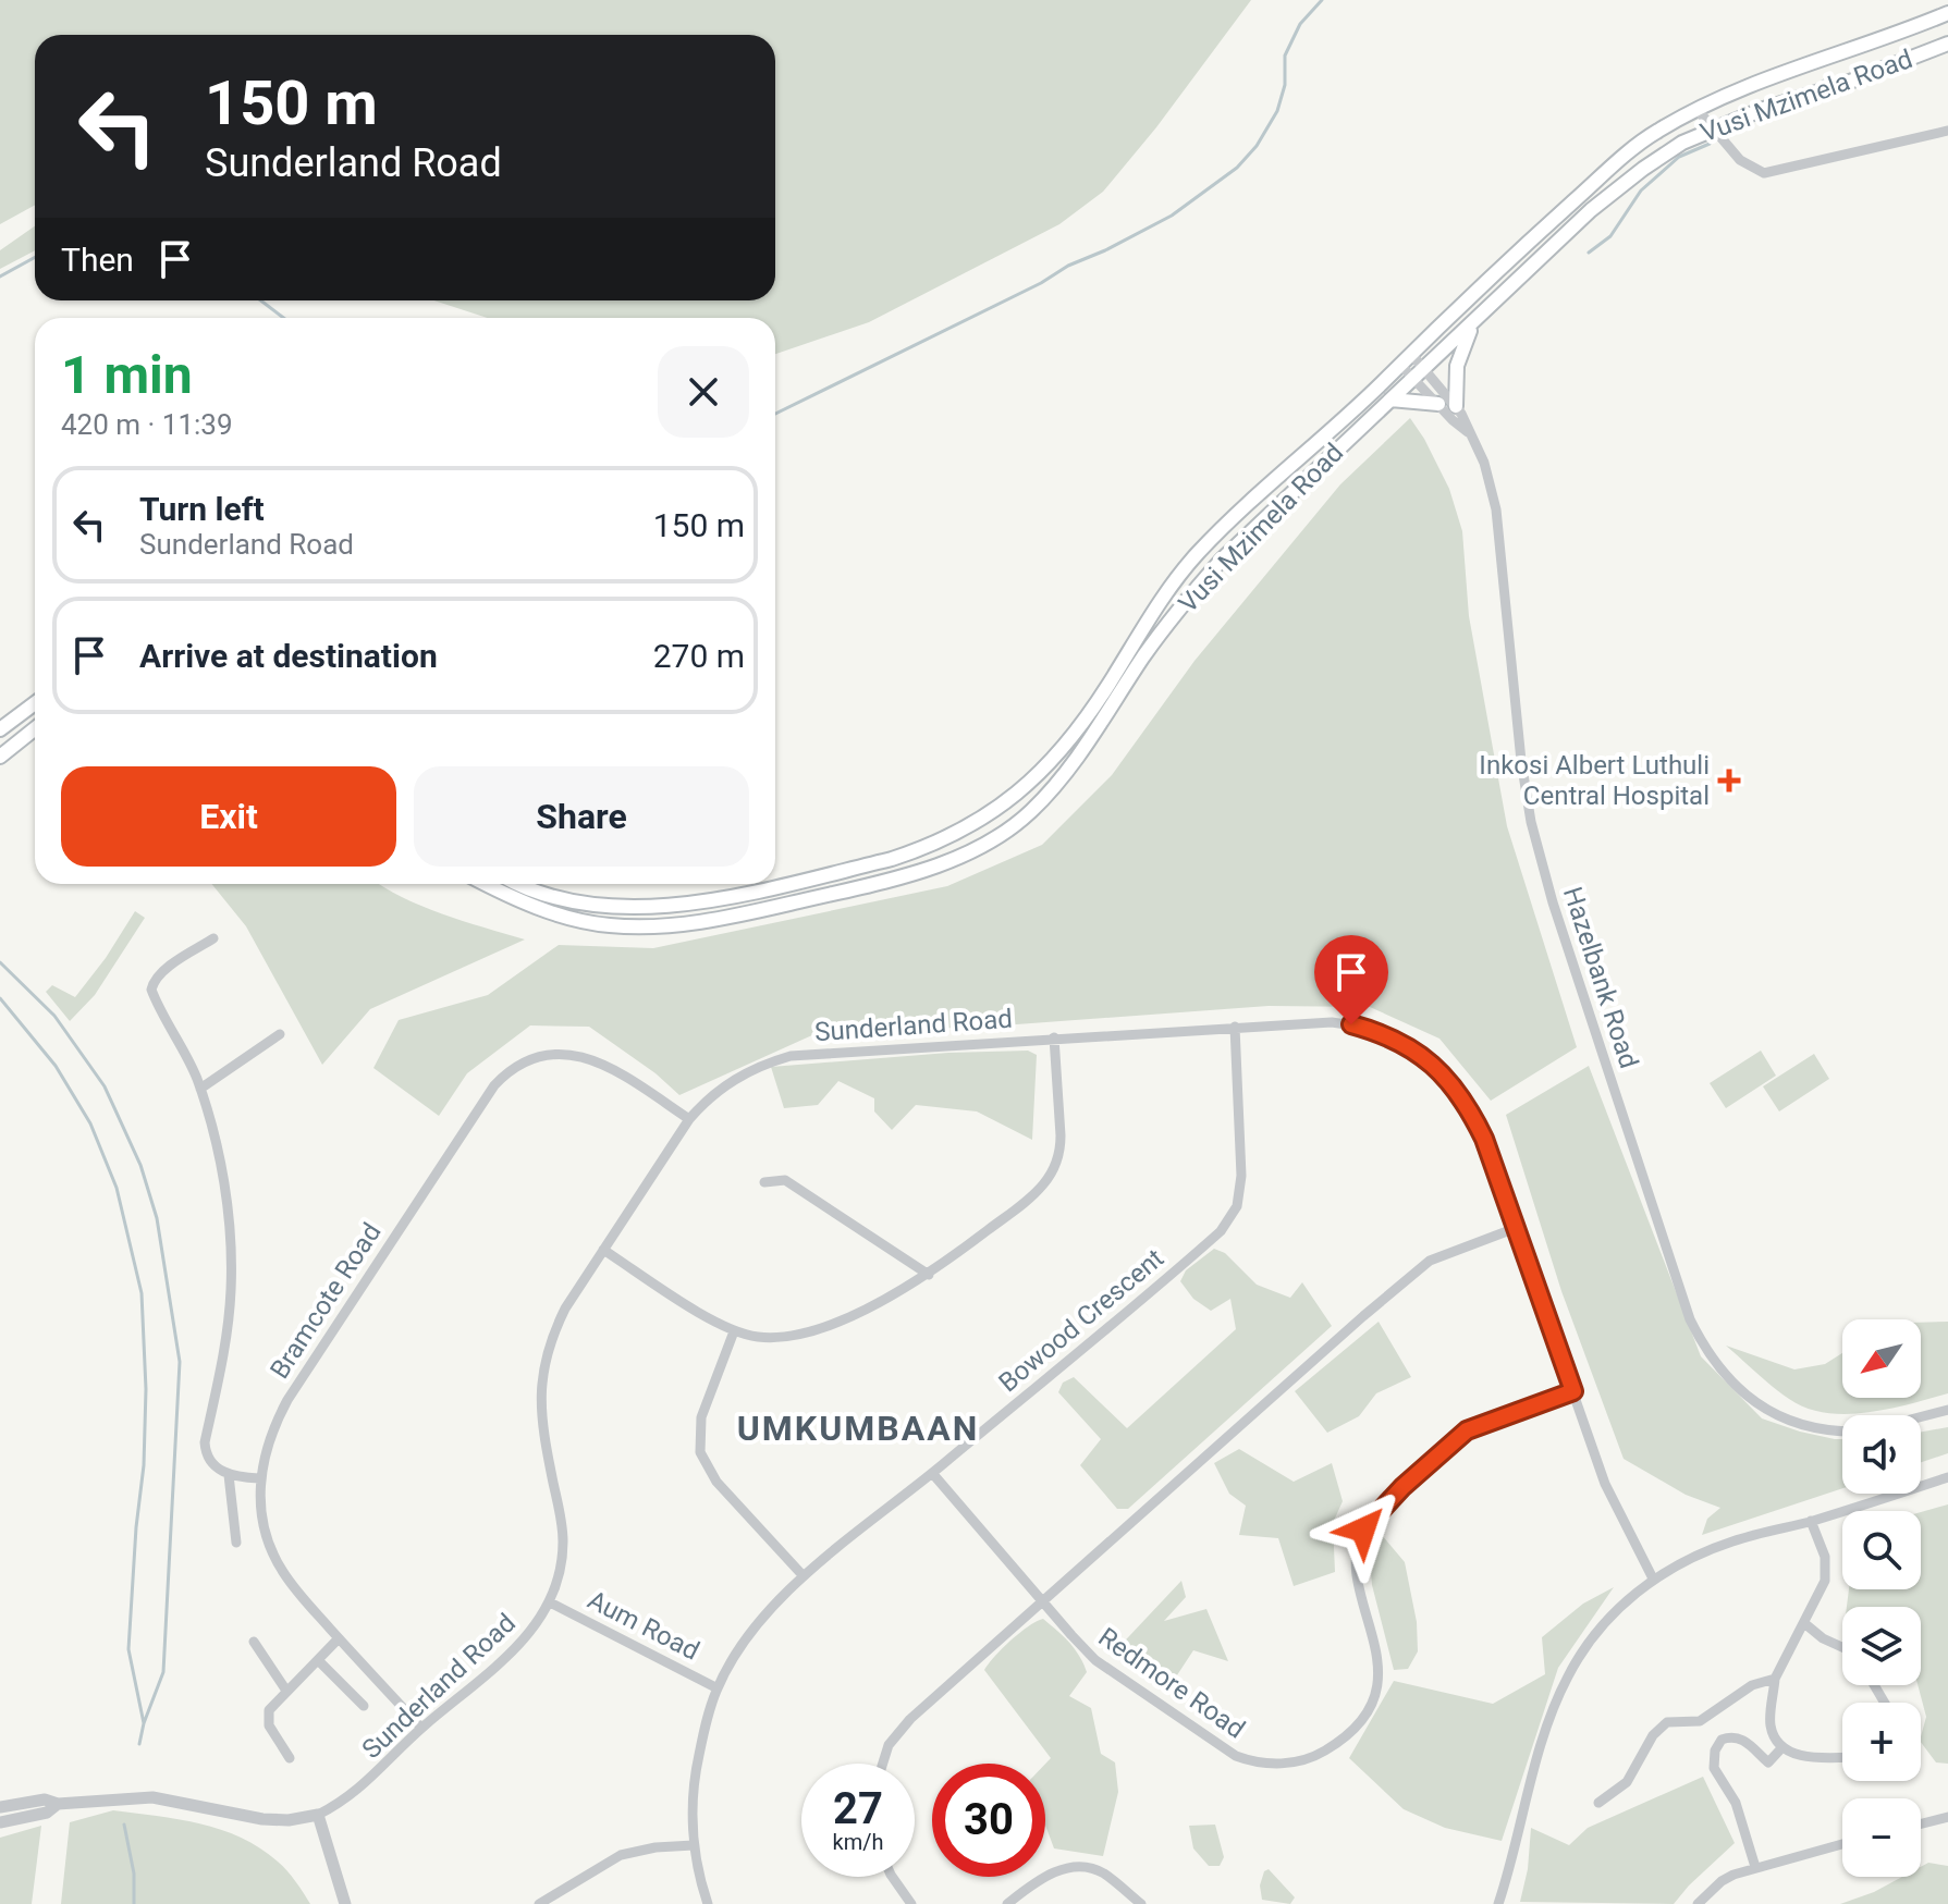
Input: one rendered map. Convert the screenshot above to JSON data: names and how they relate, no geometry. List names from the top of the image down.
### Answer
{
  "streets": {
    "main road": ["Vusi Mzimela Road"],
    "street": [
      "Hazelbank Road",
      "Sunderland Road",
      "Bramcote Road",
      "Bowood Crescent",
      "Aum Road",
      "Redmore Road"
    ]
  },
  "crossings": [
    ["Vusi Mzimela Road", "Hazelbank Road"],
    ["Sunderland Road", "Bramcote Road"],
    ["Sunderland Road", "Bowood Crescent"],
    ["Sunderland Road", "Aum Road"],
    ["Sunderland Road", "Redmore Road"],
    ["Bowood Crescent", "Aum Road"],
    ["Bowood Crescent", "Redmore Road"]
  ],
  "districts": ["UMKUMBAAN"],
  "places": {
    "health": ["Inkosi Albert Luthuli Central Hospital"]
  },
  "north": "bottom left",
  "page": {
    "turn": ["150 m", "Sunderland Road"],
    "then": "Then",
    "heading": ["1 min", "420 m · 11:39"],
    "list": [
      {
        "name": "Turn left",
        "note": "Sunderland Road",
        "value": "150 m"
      },
      {
        "name": "Arrive at destination",
        "value": "270 m"
      }
    ],
    "buttons": ["Exit", "Share"],
    "map_buttons": ["+", "−"],
    "speed": "27 km/h",
    "limit": "30"
  }
}
